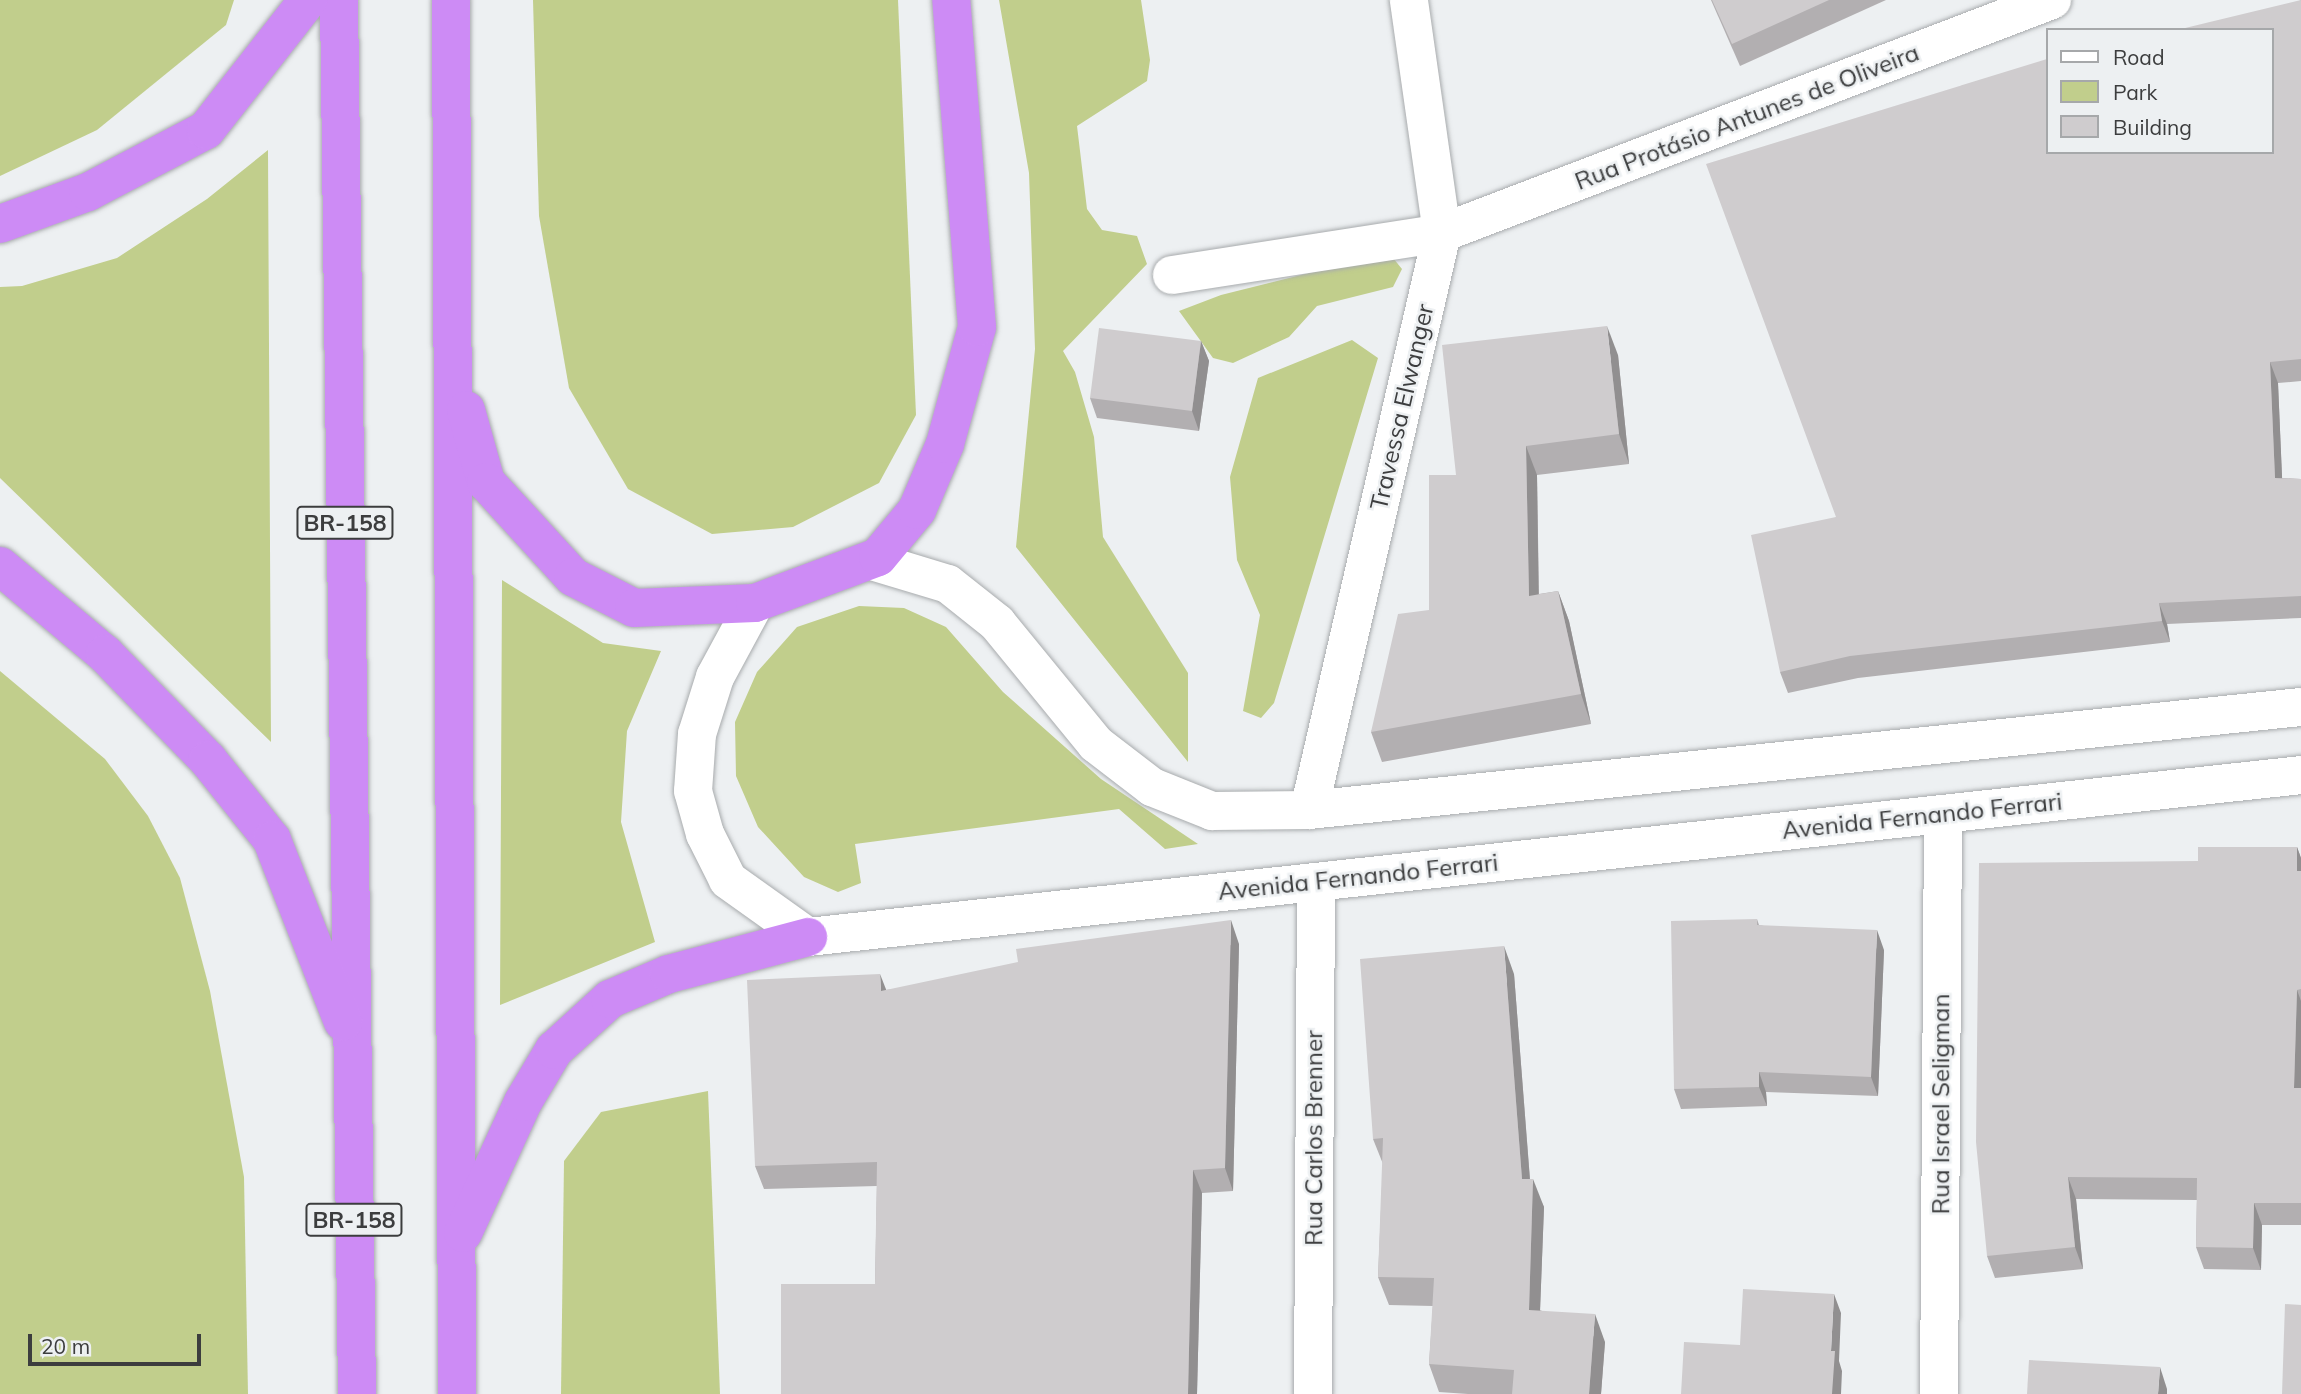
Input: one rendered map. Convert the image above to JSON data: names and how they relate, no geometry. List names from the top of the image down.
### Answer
{
  "streets": {
    "highway": ["BR-158"],
    "street": [
      "Rua Protásio Antunes de Oliveira",
      "Travessa Elwanger",
      "Avenida Fernando Ferrari",
      "Rua Israel Seligman",
      "Rua Carlos Brenner"
    ]
  },
  "crossings": [
    ["Rua Protásio Antunes de Oliveira", "Travessa Elwanger"],
    ["Avenida Fernando Ferrari", "Rua Israel Seligman"],
    ["Avenida Fernando Ferrari", "Rua Carlos Brenner"]
  ],
  "legend": ["Road", "Park", "Building"],
  "scale_bar": "20 m"
}
